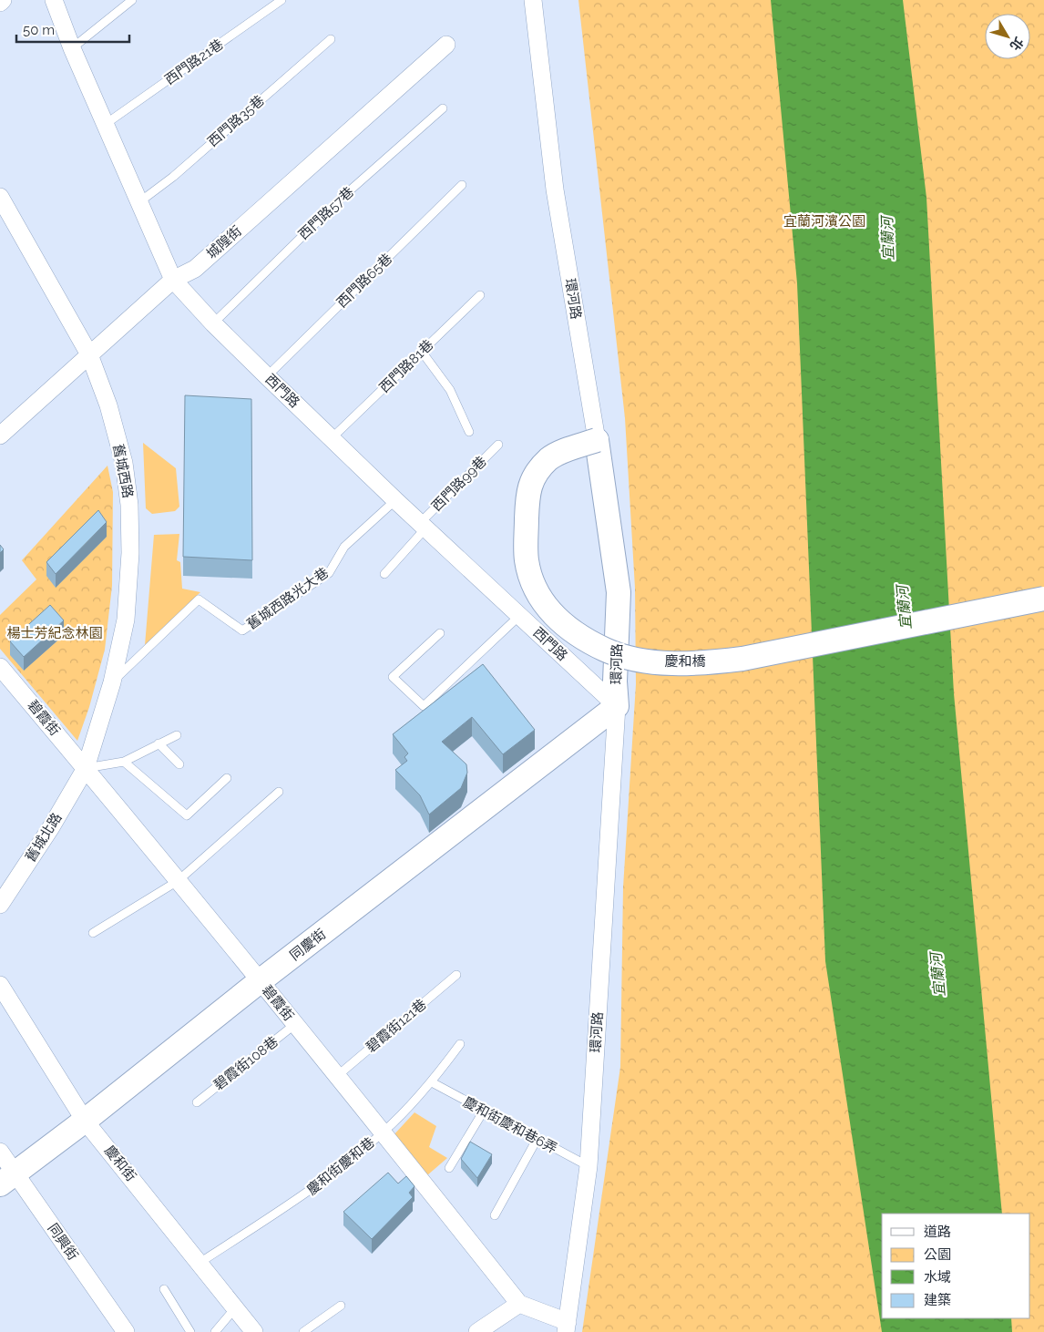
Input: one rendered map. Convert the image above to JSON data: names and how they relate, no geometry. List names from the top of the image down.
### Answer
{
  "streets": {
    "street": [
      "城隍街",
      "環河路",
      "西門路",
      "舊城西路",
      "慶和橋",
      "碧霞街",
      "舊城北路",
      "同慶街",
      "慶和街",
      "同興街"
    ],
    "lane": [
      "西門路21巷",
      "西門路35巷",
      "西門路57巷",
      "西門路65巷",
      "西門路81巷",
      "西門路99巷",
      "舊城西路光大巷",
      "碧霞街121巷",
      "碧霞街108巷",
      "慶和街慶和巷6弄",
      "慶和街慶和巷"
    ]
  },
  "crossings": [
    ["西門路21巷", "西門路"],
    ["西門路35巷", "西門路"],
    ["西門路57巷", "西門路"],
    ["城隍街", "西門路"],
    ["城隍街", "舊城西路"],
    ["西門路65巷", "西門路"],
    ["環河路", "西門路"],
    ["環河路", "慶和橋"],
    ["環河路", "同慶街"],
    ["環河路", "慶和街慶和巷6弄"],
    ["西門路81巷", "西門路"],
    ["西門路", "西門路99巷"],
    ["西門路", "舊城西路光大巷"],
    ["西門路", "同慶街"],
    ["舊城西路", "舊城西路光大巷"],
    ["舊城西路", "碧霞街"],
    ["舊城西路", "舊城北路"],
    ["碧霞街", "舊城北路"],
    ["碧霞街", "同慶街"],
    ["碧霞街", "碧霞街121巷"],
    ["碧霞街", "碧霞街108巷"],
    ["碧霞街", "慶和街慶和巷"],
    ["同慶街", "慶和街"],
    ["同慶街", "同興街"],
    ["慶和街慶和巷6弄", "慶和街慶和巷"],
    ["慶和街", "慶和街慶和巷"]
  ],
  "water": ["宜蘭河"],
  "parks": ["宜蘭河濱公園", "楊士芳紀念林園"],
  "legend": [
    "道路",
    "公園",
    "水域",
    "建築"
  ],
  "scale_bar": "50 m",
  "north": "bottom right"
}
